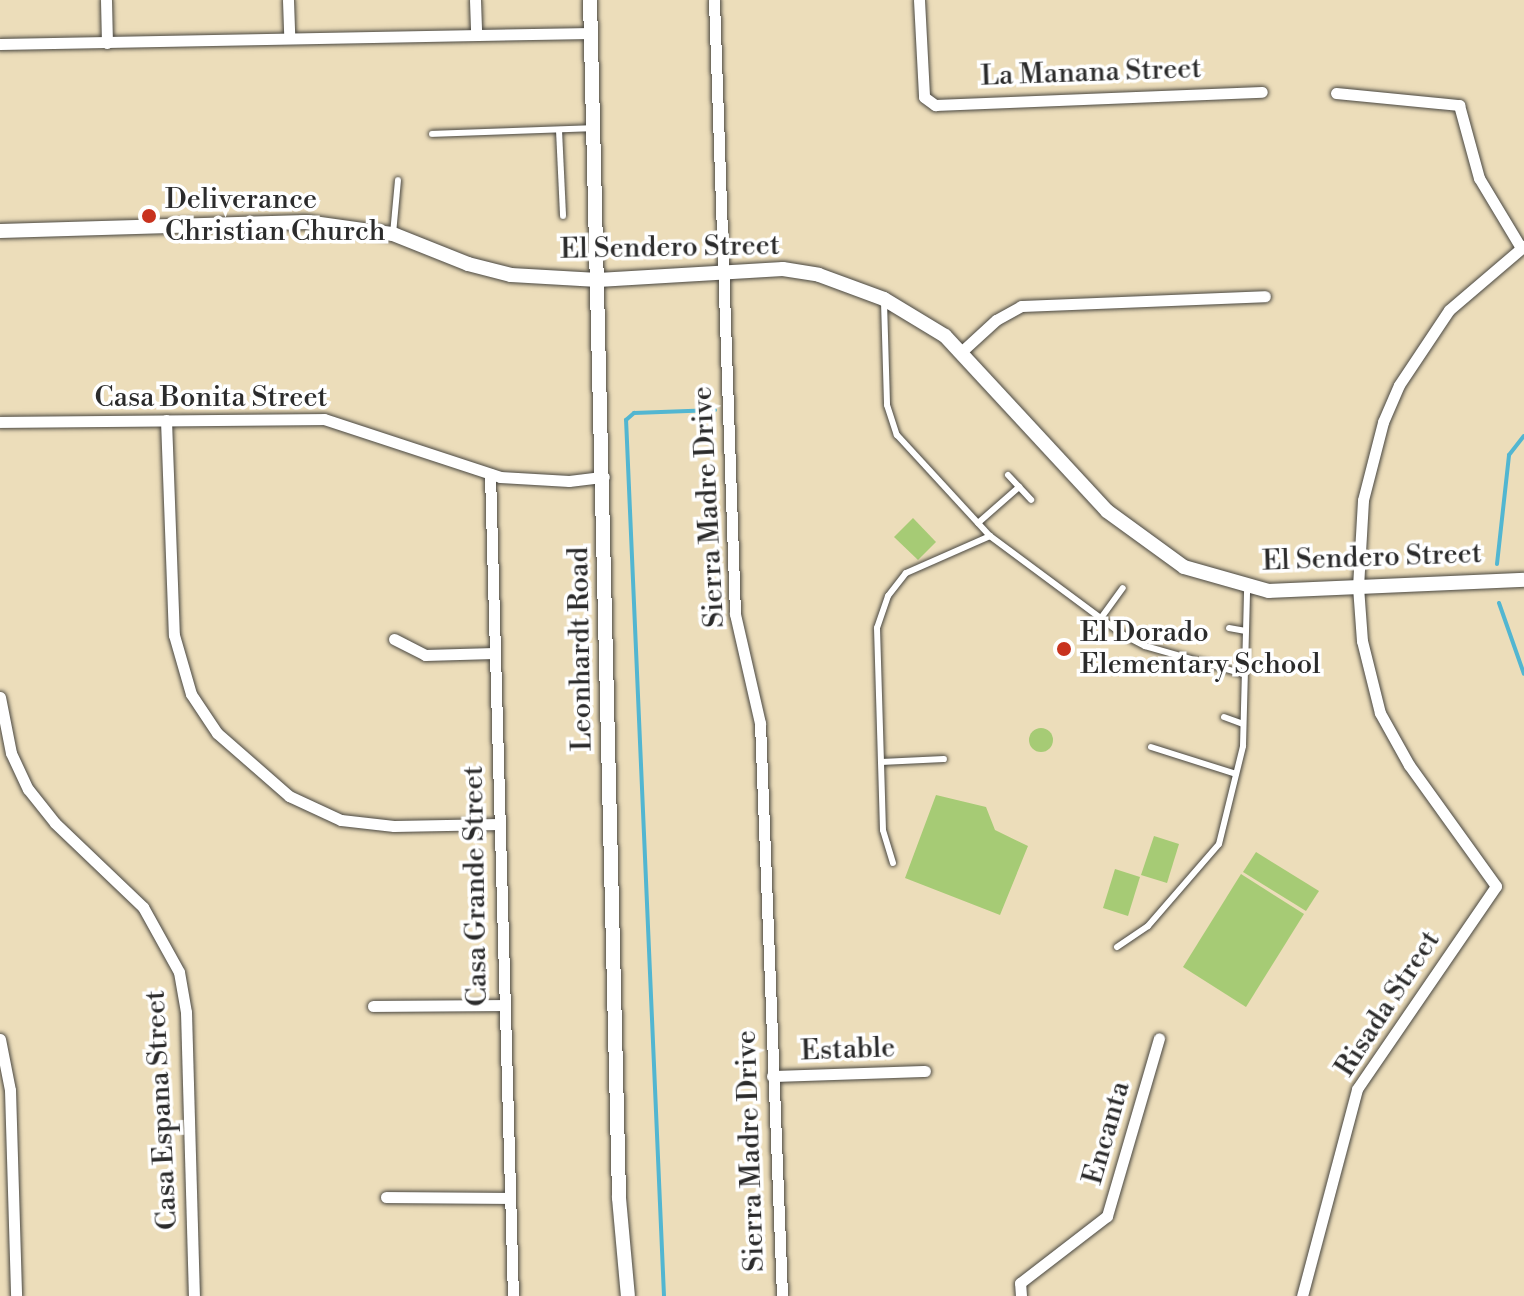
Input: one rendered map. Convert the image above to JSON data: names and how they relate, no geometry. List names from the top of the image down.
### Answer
{
  "streets": {
    "street": [
      "La Manana Street",
      "El Sendero Street",
      "Casa Bonita Street",
      "Sierra Madre Drive",
      "Leonhardt Road",
      "Casa Grande Street",
      "Risada Street",
      "Estable",
      "Casa Espana Street",
      "Encanta"
    ]
  },
  "crossings": [
    ["El Sendero Street", "Sierra Madre Drive"],
    ["El Sendero Street", "Leonhardt Road"],
    ["El Sendero Street", "Risada Street"],
    ["Casa Bonita Street", "Leonhardt Road"],
    ["Casa Bonita Street", "Casa Grande Street"],
    ["Sierra Madre Drive", "Estable"]
  ],
  "places": ["Deliverance Christian Church", "El Dorado Elementary School"]
}
